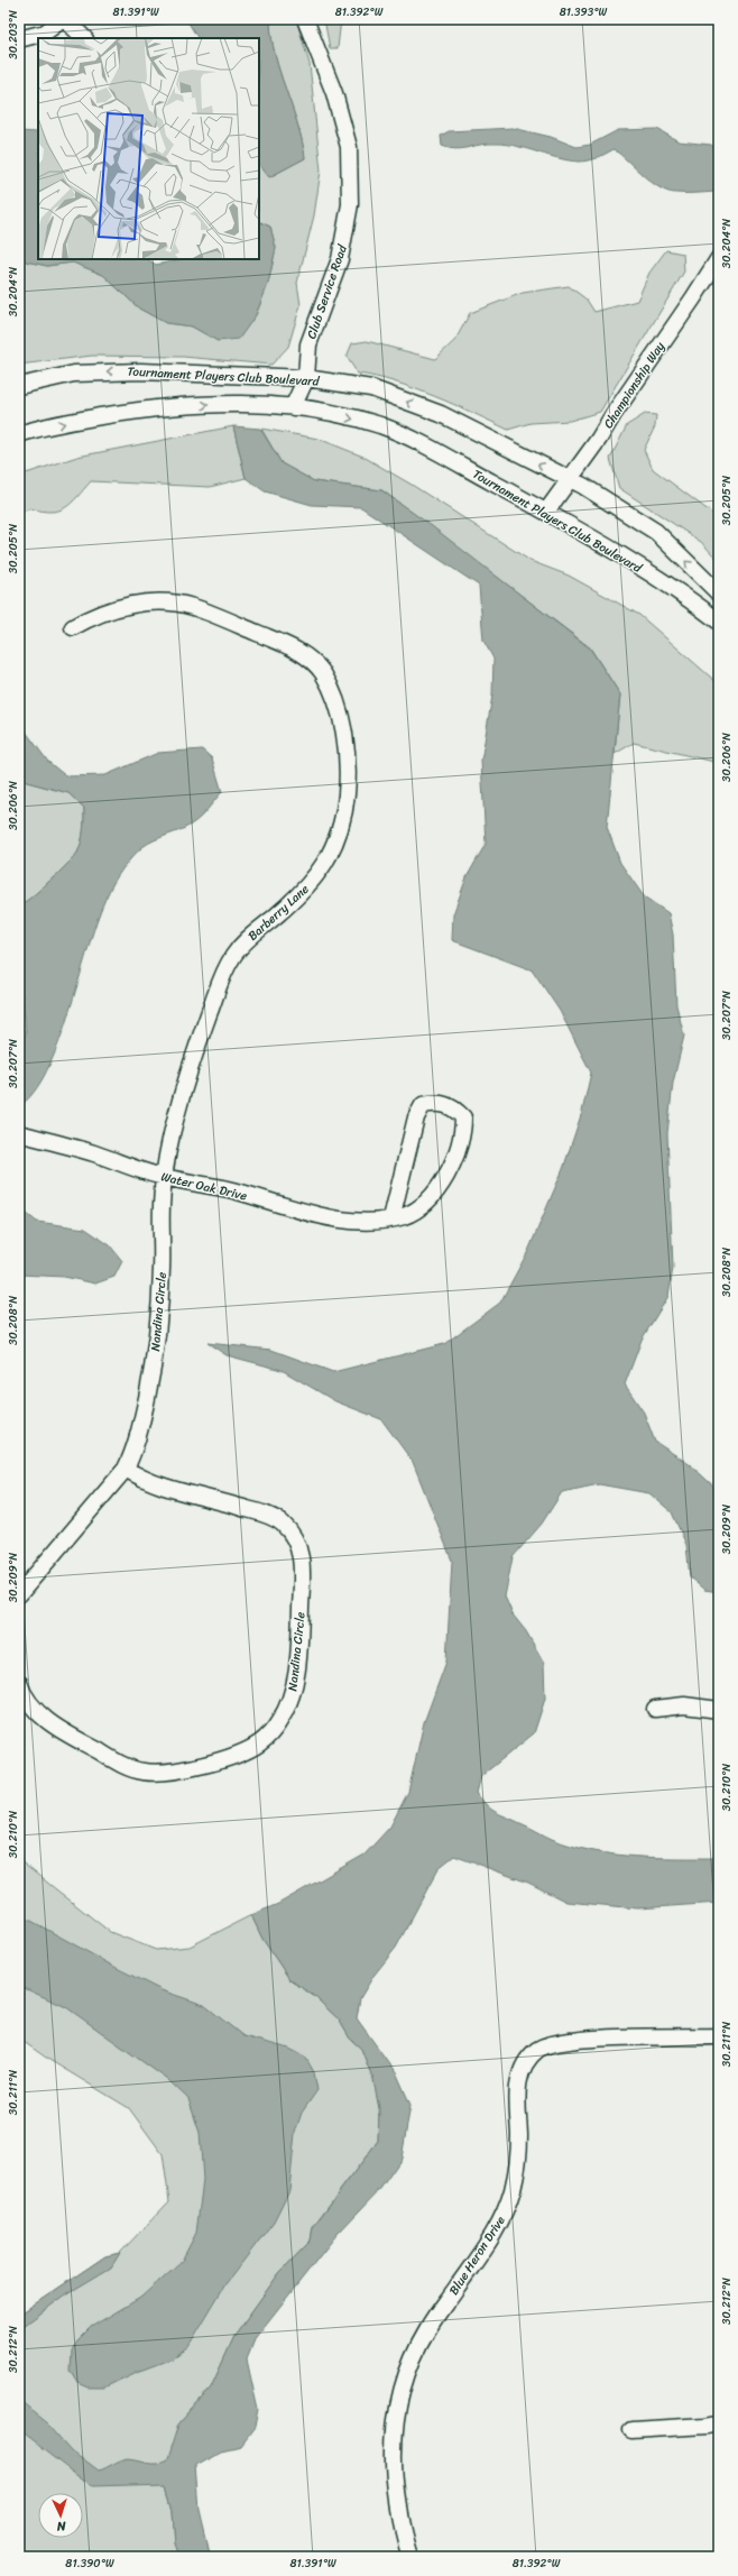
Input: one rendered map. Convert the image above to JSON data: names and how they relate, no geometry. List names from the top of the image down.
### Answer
{
  "streets": {
    "street": [
      "Club Service Road",
      "Tournament Players Club Boulevard",
      "Championship Way",
      "Barberry Lane",
      "Water Oak Drive",
      "Nandina Circle",
      "Blue Heron Drive"
    ]
  },
  "crossings": [
    ["Club Service Road", "Tournament Players Club Boulevard"],
    ["Tournament Players Club Boulevard", "Championship Way"],
    ["Barberry Lane", "Water Oak Drive"],
    ["Barberry Lane", "Nandina Circle"],
    ["Water Oak Drive", "Nandina Circle"]
  ],
  "north": "bottom",
  "coordinates": [
    "81.391°W",
    "81.392°W",
    "81.393°W",
    "30.203°N",
    "30.204°N",
    "30.205°N",
    "30.206°N",
    "30.207°N",
    "30.208°N",
    "30.209°N",
    "30.210°N",
    "30.211°N",
    "30.212°N",
    "81.390°W"
  ]
}
